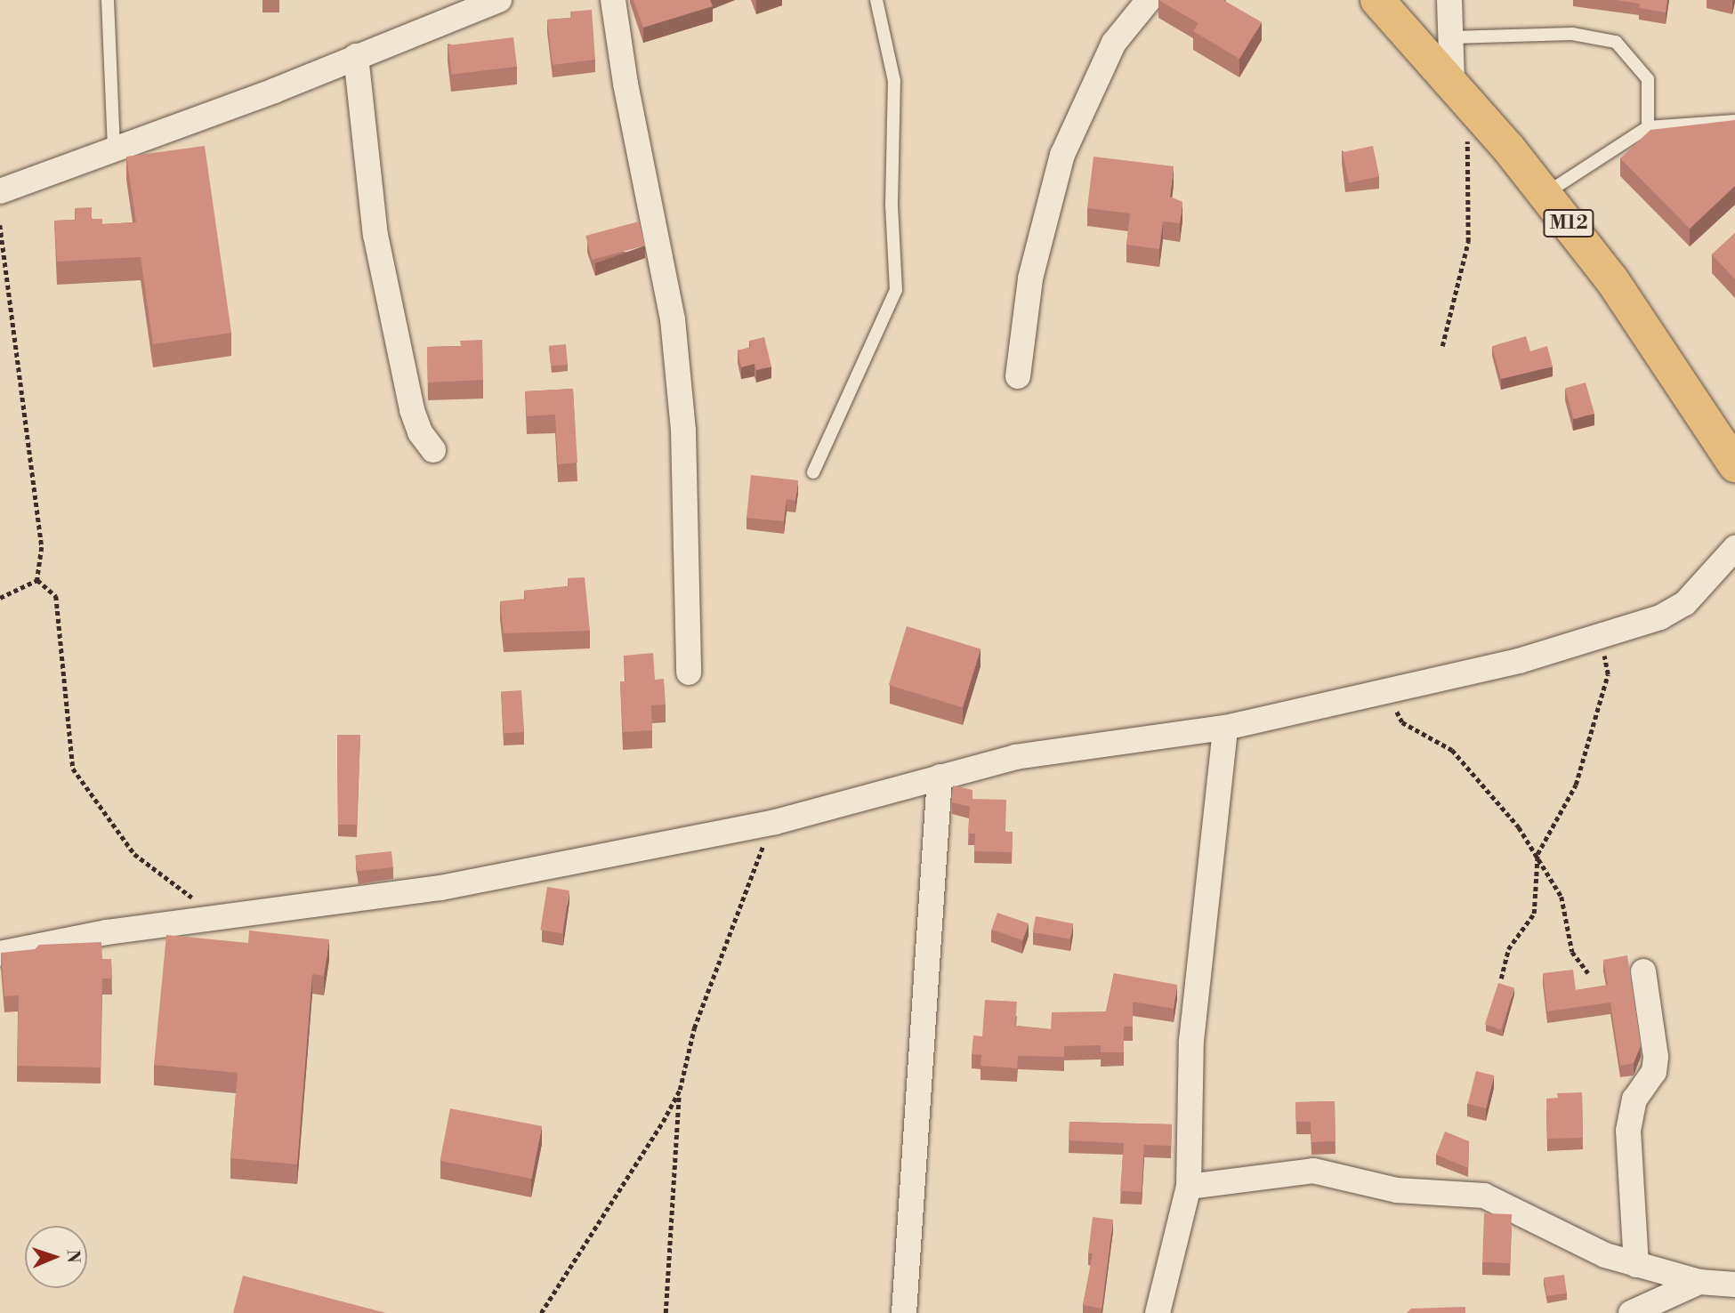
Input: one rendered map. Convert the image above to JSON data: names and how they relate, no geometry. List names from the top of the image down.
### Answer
{
  "streets": {
    "highway": ["M12"]
  },
  "north": "right"
}
